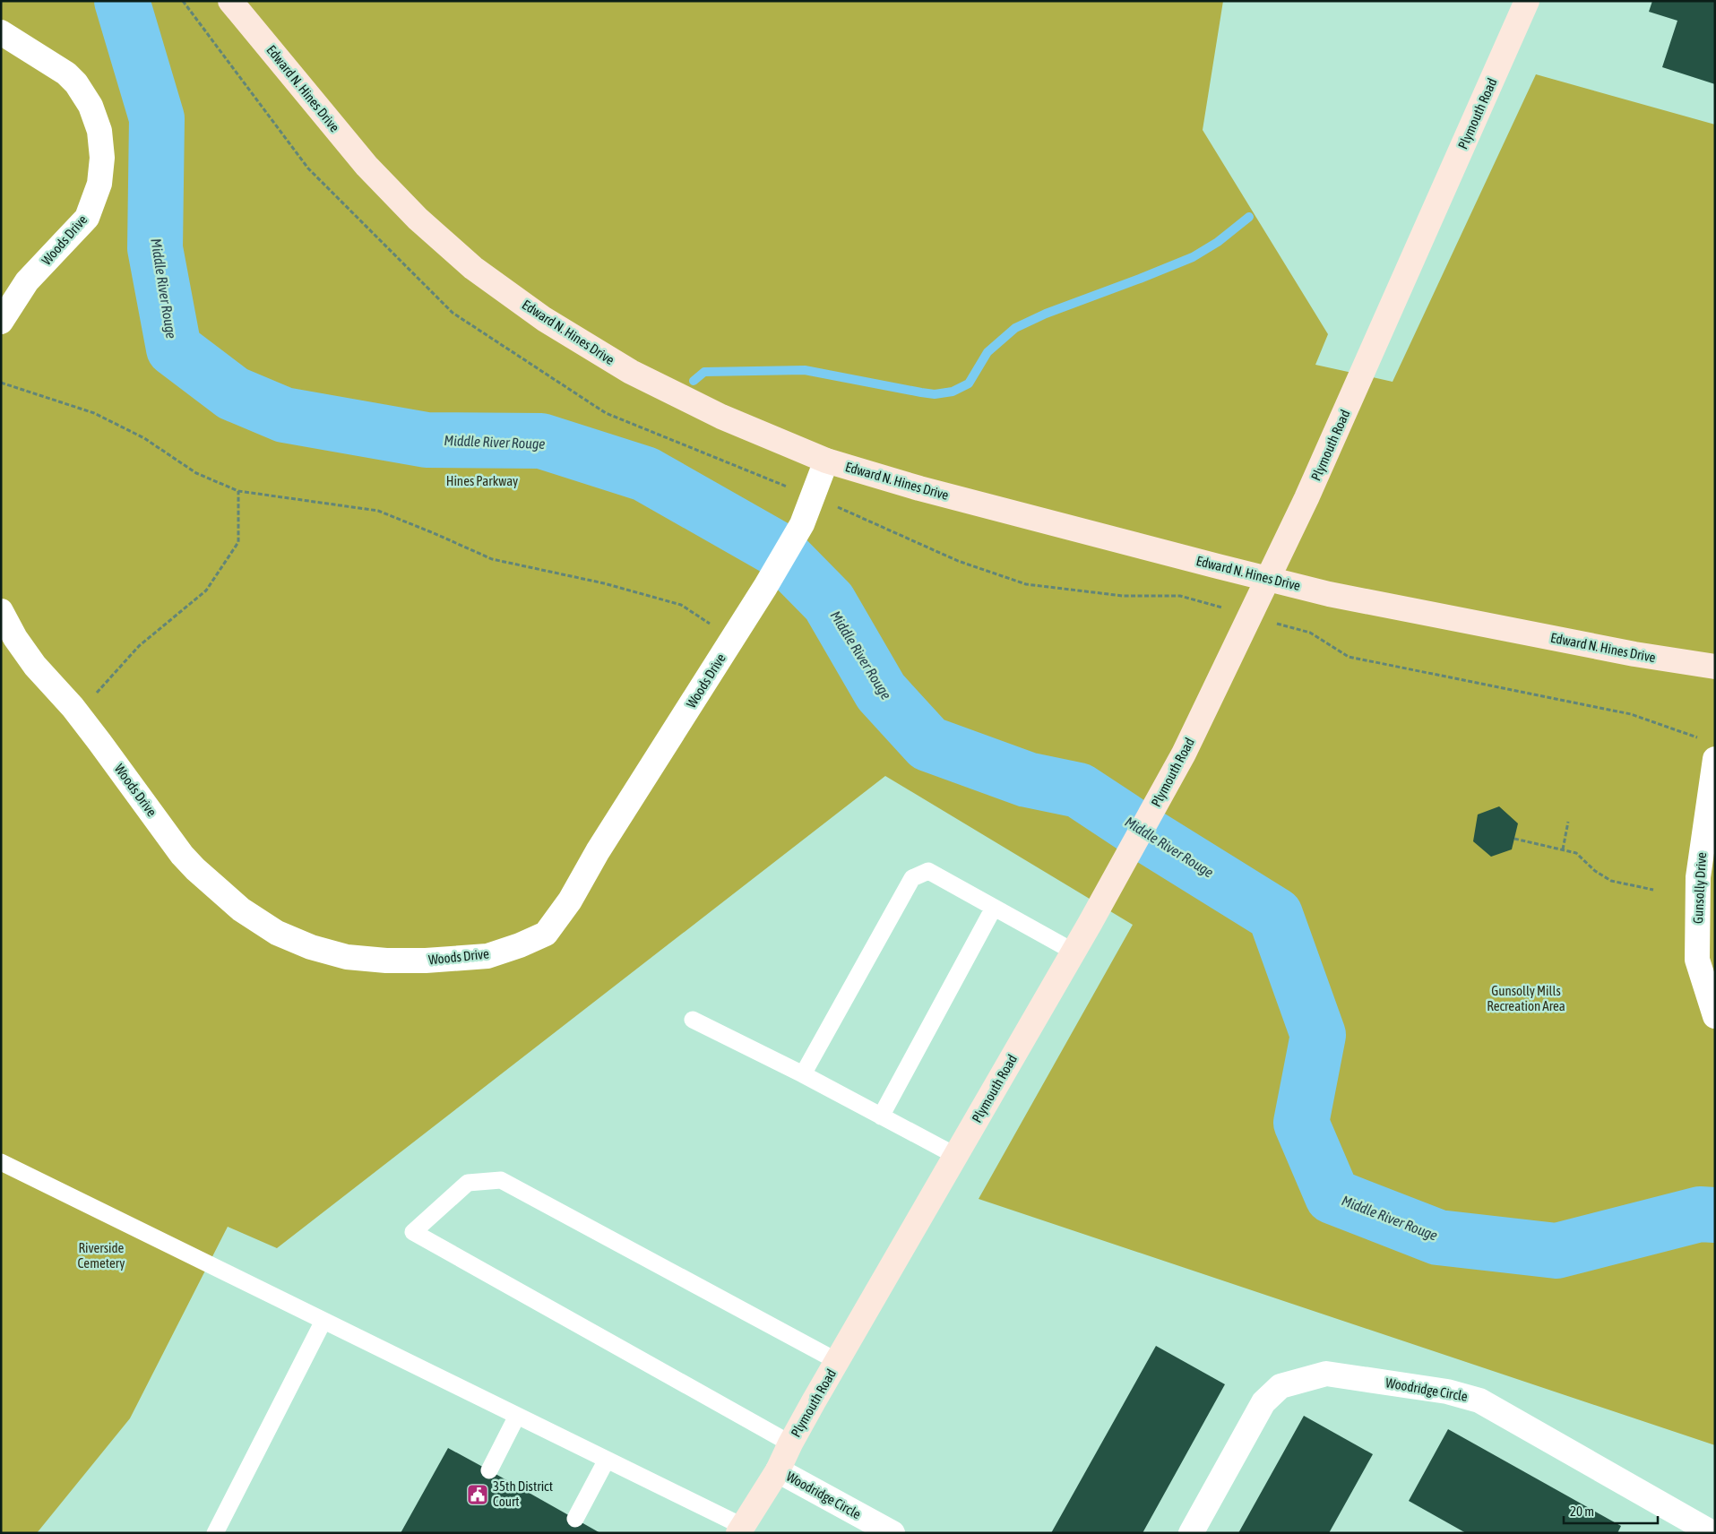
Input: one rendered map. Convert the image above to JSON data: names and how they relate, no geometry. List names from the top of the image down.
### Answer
{
  "streets": {
    "main road": ["Edward N. Hines Drive", "Plymouth Road"],
    "street": ["Woods Drive", "Gunsolly Drive", "Woodridge Circle"]
  },
  "crossings": [
    ["Edward N. Hines Drive", "Woods Drive"],
    ["Plymouth Road", "Woodridge Circle"]
  ],
  "water": ["Middle River Rouge"],
  "parks": ["Hines Parkway", "Gunsolly Mills Recreation Area", "Riverside Cemetery"],
  "places": {
    "public building": ["35th District Court"]
  },
  "scale_bar": "20 m"
}
